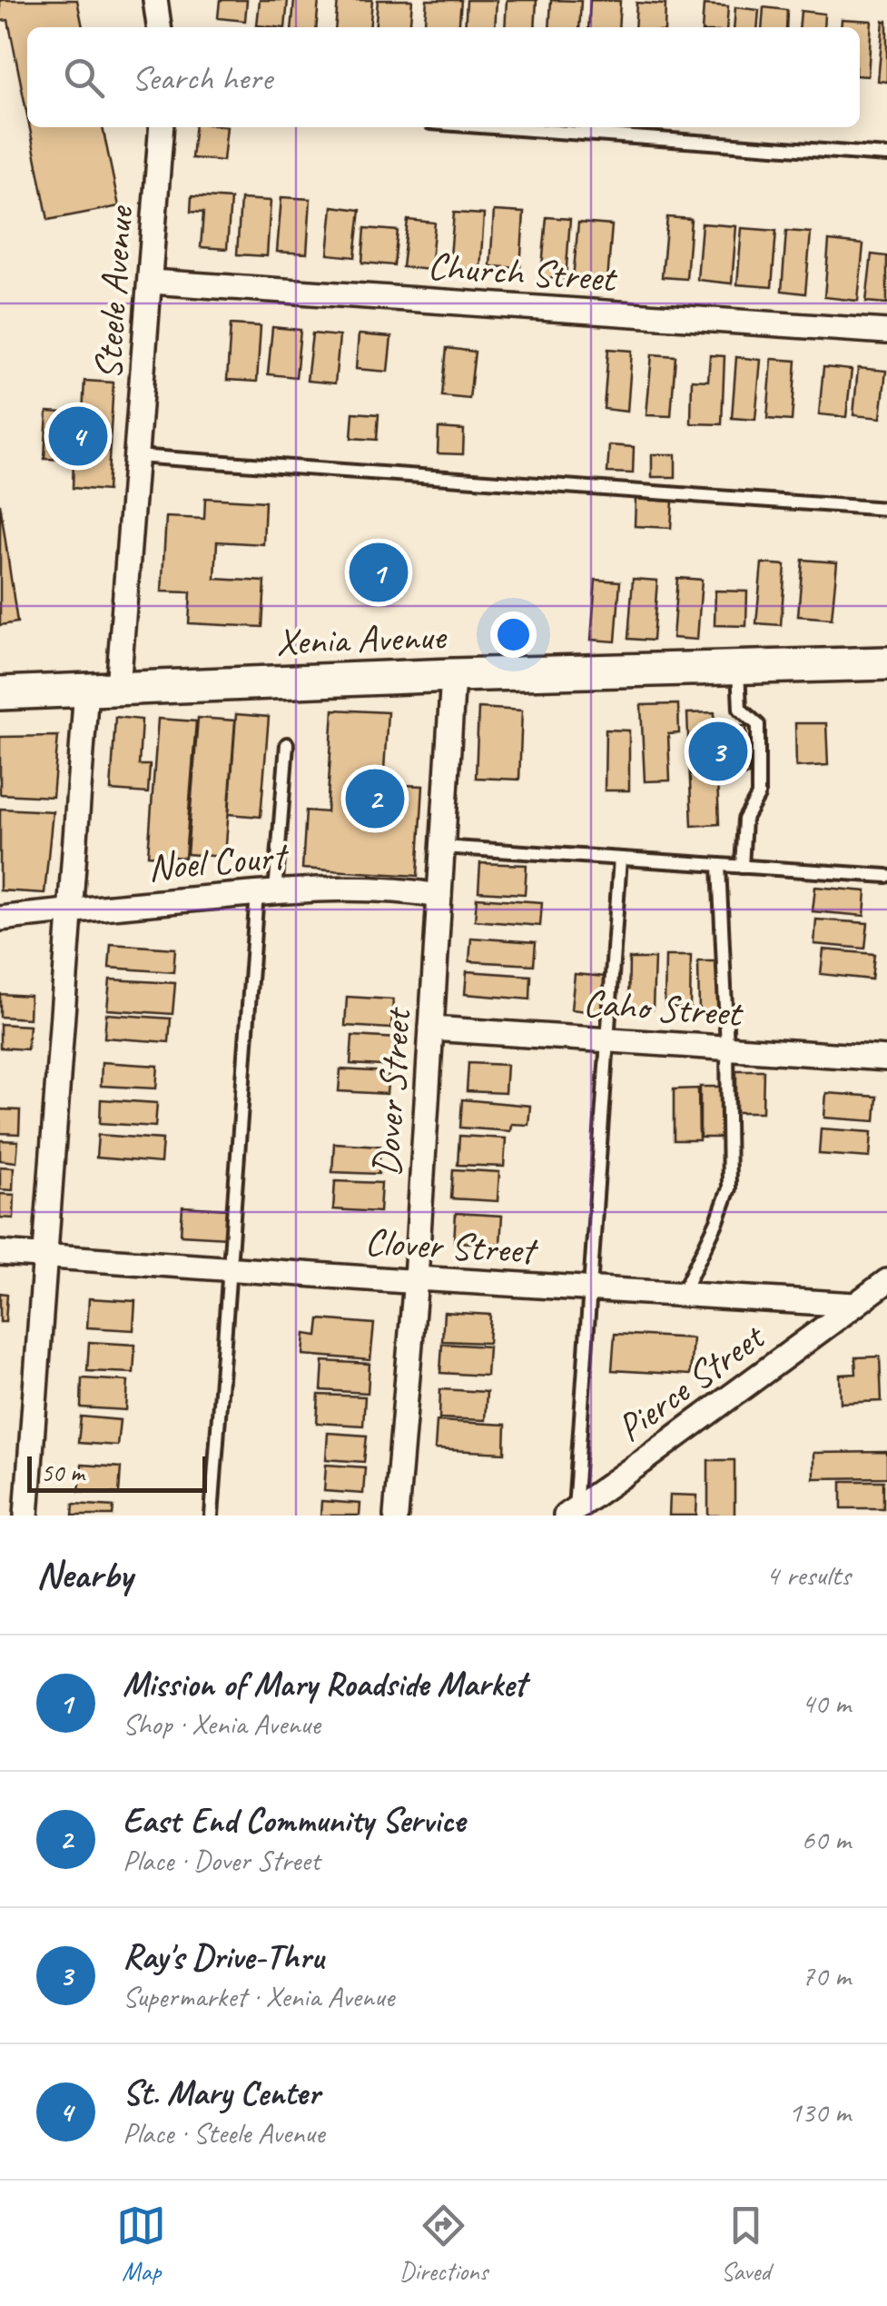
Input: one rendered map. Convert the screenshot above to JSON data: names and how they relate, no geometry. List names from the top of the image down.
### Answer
{
  "streets": {
    "street": [
      "Church Street",
      "Steele Avenue",
      "Xenia Avenue",
      "Noel Court",
      "Caho Street",
      "Dover Street",
      "Clover Street",
      "Pierce Street"
    ]
  },
  "crossings": [
    ["Church Street", "Steele Avenue"],
    ["Steele Avenue", "Xenia Avenue"],
    ["Steele Avenue", "Noel Court"],
    ["Steele Avenue", "Clover Street"],
    ["Xenia Avenue", "Dover Street"],
    ["Noel Court", "Dover Street"],
    ["Caho Street", "Dover Street"],
    ["Dover Street", "Clover Street"],
    ["Clover Street", "Pierce Street"]
  ],
  "scale_bar": "50 m",
  "page": {
    "search": "Search here",
    "pins": [
      "4",
      "1",
      "3",
      "2"
    ],
    "scale": "50 m",
    "heading": ["Nearby", "4 results"],
    "list": [
      {
        "mark": "1",
        "name": "Mission of Mary Roadside Market",
        "note": "Shop · Xenia Avenue",
        "value": "40 m"
      },
      {
        "mark": "2",
        "name": "East End Community Service",
        "note": "Place · Dover Street",
        "value": "60 m"
      },
      {
        "mark": "3",
        "name": "Ray's Drive-Thru",
        "note": "Supermarket · Xenia Avenue",
        "value": "70 m"
      },
      {
        "mark": "4",
        "name": "St. Mary Center",
        "note": "Place · Steele Avenue",
        "value": "130 m"
      }
    ],
    "nav": ["Map", "Directions", "Saved"]
  }
}
